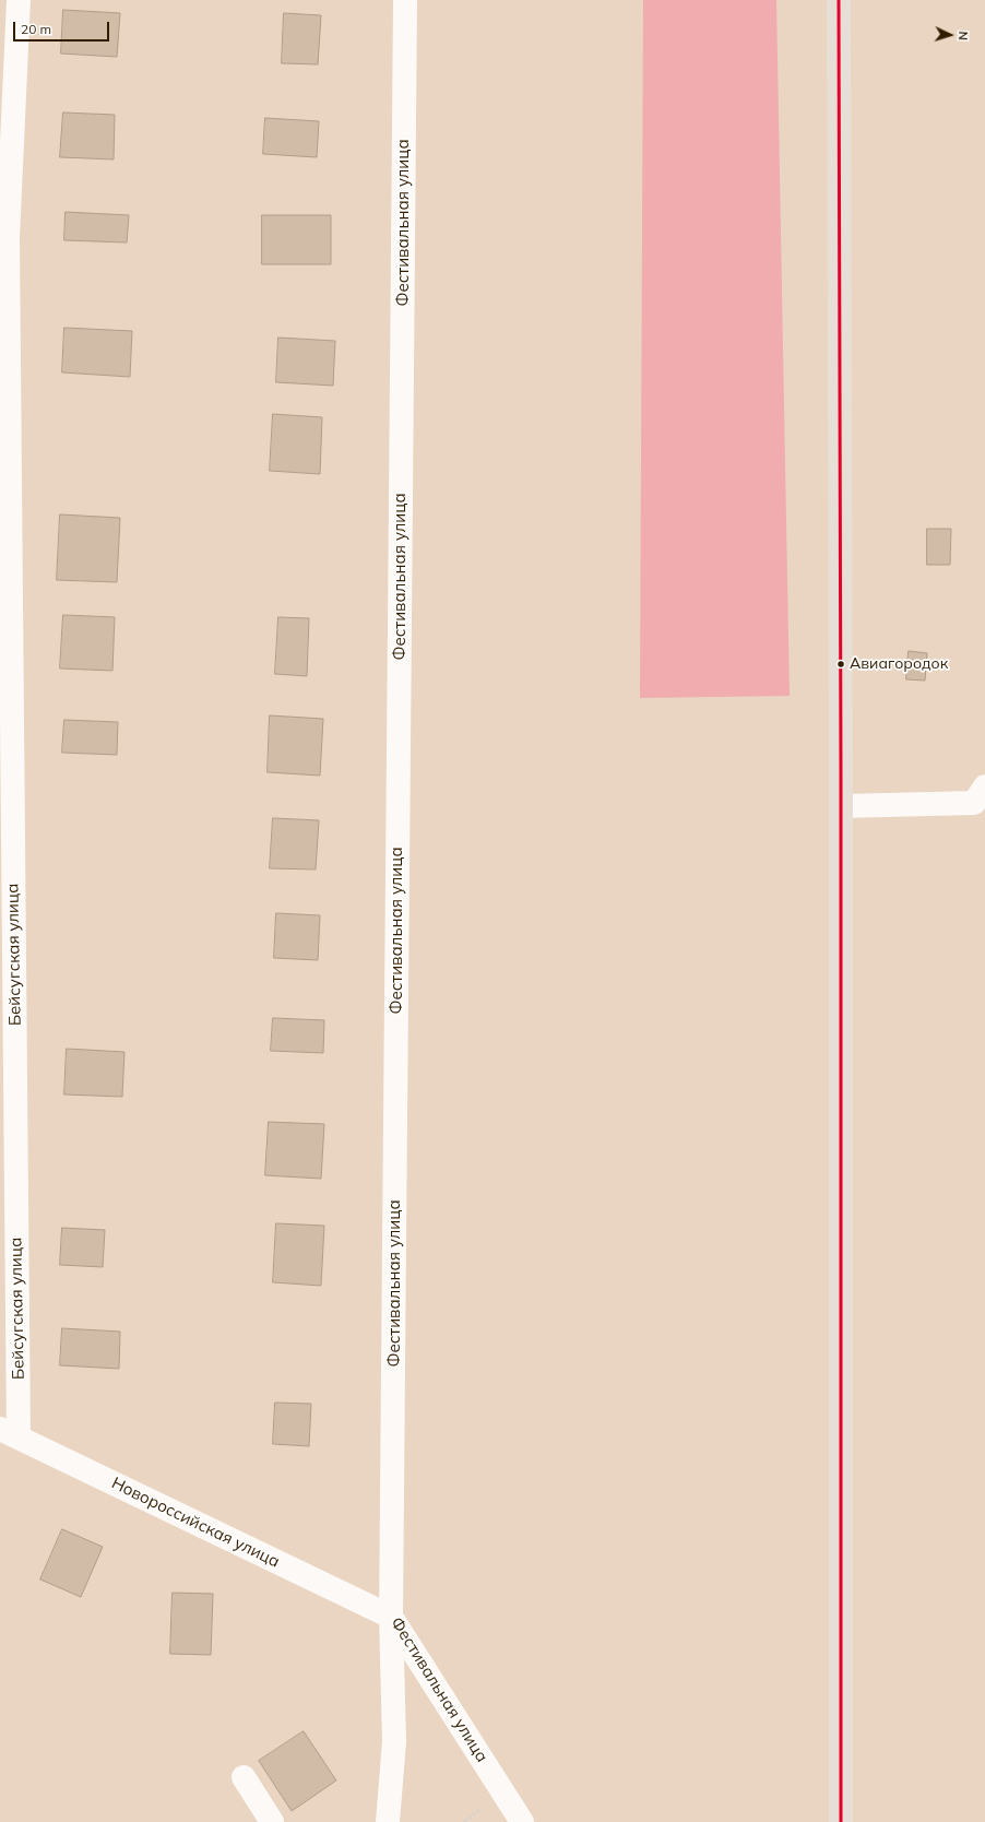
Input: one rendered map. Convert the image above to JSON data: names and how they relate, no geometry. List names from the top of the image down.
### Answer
{
  "streets": {
    "street": ["Фестивальная улица", "Бейсугская улица", "Новороссийская улица"]
  },
  "crossings": [
    ["Фестивальная улица", "Новороссийская улица"],
    ["Бейсугская улица", "Новороссийская улица"]
  ],
  "places": ["Авиагородок"],
  "scale_bar": "20 m",
  "north": "right"
}
